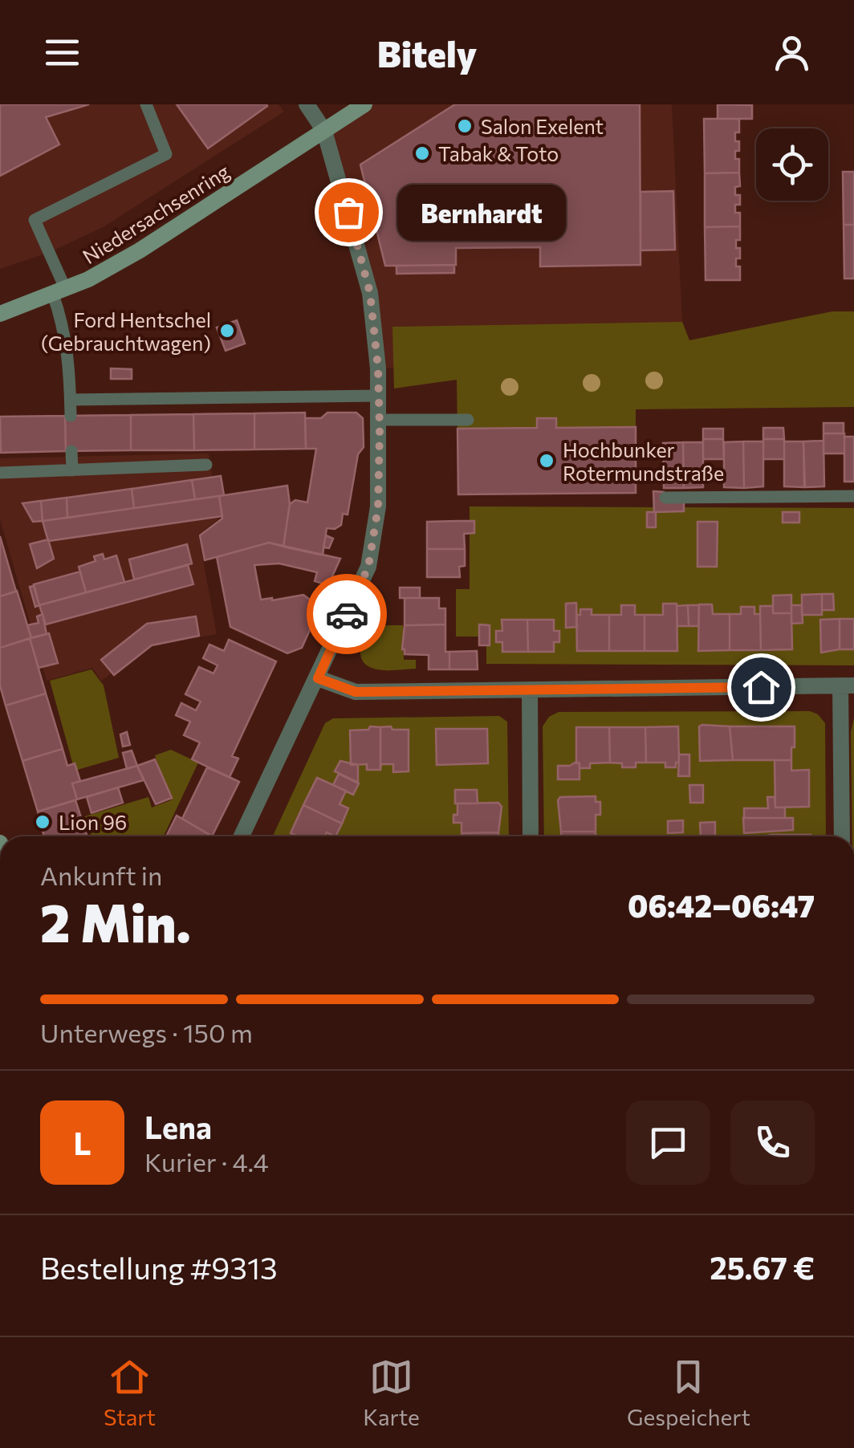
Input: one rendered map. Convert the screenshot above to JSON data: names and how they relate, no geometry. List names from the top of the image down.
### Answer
{
  "streets": {
    "street": ["Niedersachsenring"]
  },
  "places": [
    "Salon Exelent",
    "Tabak & Toto",
    "Bernhardt",
    "Ford Hentschel (Gebrauchtwagen)",
    "Hochbunker Rotermundstraße",
    "Lion 96"
  ],
  "page": {
    "header": "Bitely",
    "bubble": "Bernhardt",
    "heading": ["2 Min.", "Ankunft in", "06:42–06:47"],
    "panel": [
      "Lena",
      "Kurier · 4.4",
      "Bestellung #9313",
      "25.67 €"
    ],
    "bar": "Unterwegs · 150 m",
    "round": "L",
    "tabs": ["Start", "Karte", "Gespeichert"]
  }
}
